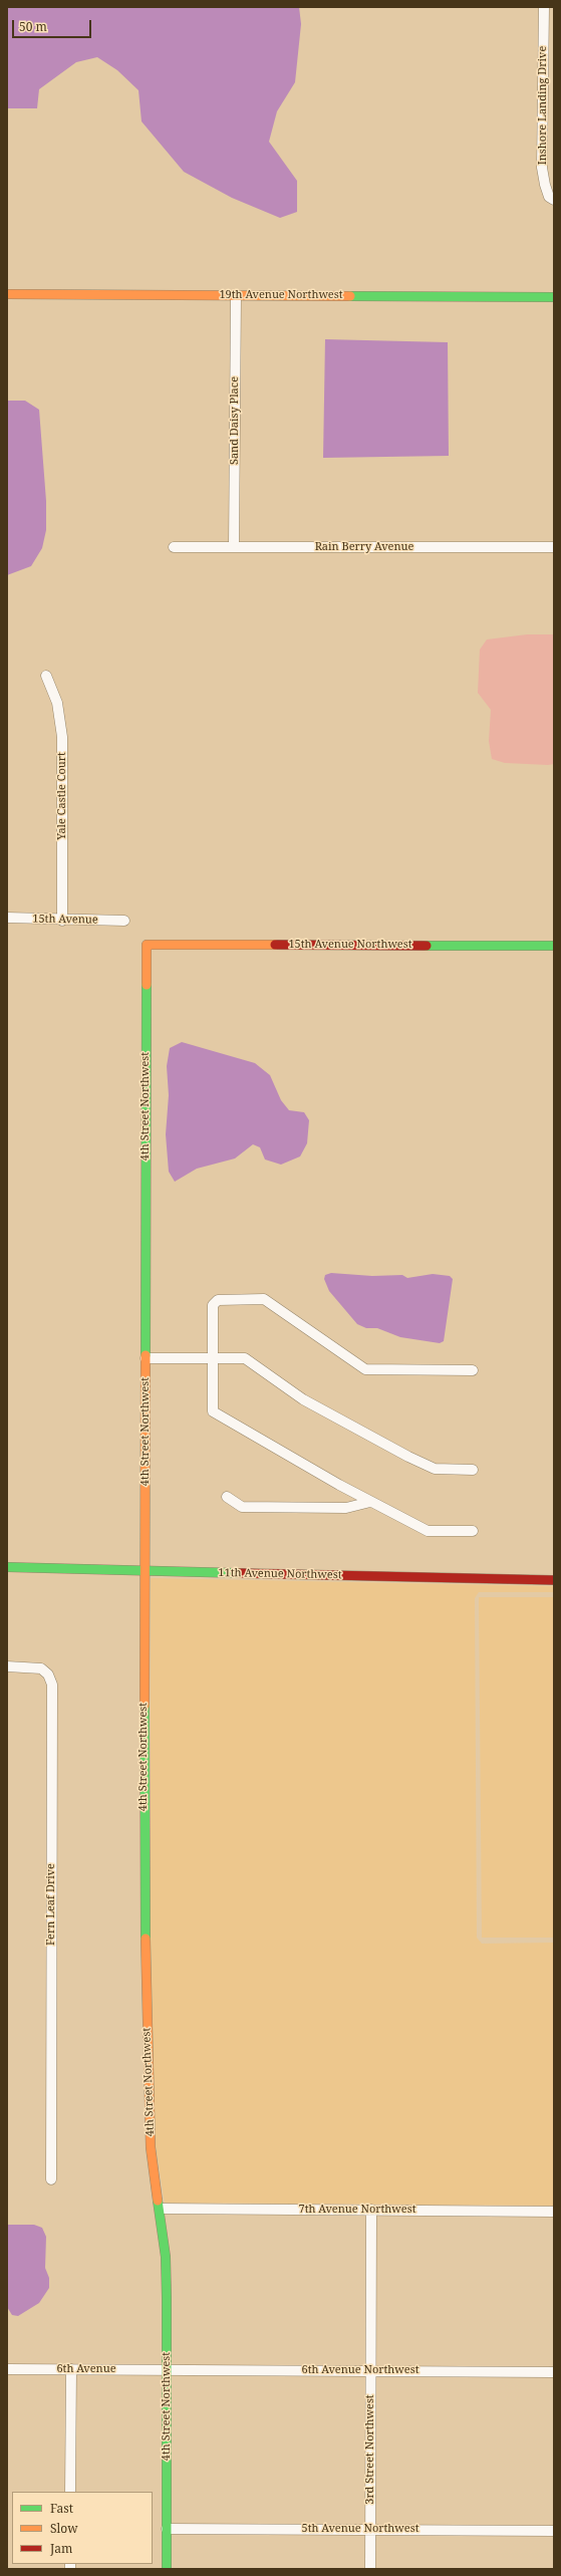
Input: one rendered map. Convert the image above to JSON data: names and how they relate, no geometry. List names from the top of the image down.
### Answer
{
  "streets": {
    "street": [
      "Inshore Landing Drive",
      "19th Avenue Northwest",
      "Sand Daisy Place",
      "Rain Berry Avenue",
      "Yale Castle Court",
      "15th Avenue",
      "15th Avenue Northwest",
      "4th Street Northwest",
      "11th Avenue Northwest",
      "Fern Leaf Drive",
      "7th Avenue Northwest",
      "6th Avenue",
      "6th Avenue Northwest",
      "3rd Street Northwest",
      "5th Avenue Northwest"
    ]
  },
  "crossings": [
    ["19th Avenue Northwest", "Sand Daisy Place"],
    ["Sand Daisy Place", "Rain Berry Avenue"],
    ["Yale Castle Court", "15th Avenue"],
    ["15th Avenue Northwest", "4th Street Northwest"],
    ["4th Street Northwest", "11th Avenue Northwest"],
    ["4th Street Northwest", "7th Avenue Northwest"],
    ["4th Street Northwest", "6th Avenue"],
    ["4th Street Northwest", "6th Avenue Northwest"],
    ["4th Street Northwest", "5th Avenue Northwest"],
    ["7th Avenue Northwest", "3rd Street Northwest"],
    ["6th Avenue", "6th Avenue Northwest"],
    ["6th Avenue Northwest", "3rd Street Northwest"],
    ["3rd Street Northwest", "5th Avenue Northwest"]
  ],
  "legend": ["Fast", "Slow", "Jam"],
  "scale_bar": "50 m"
}
